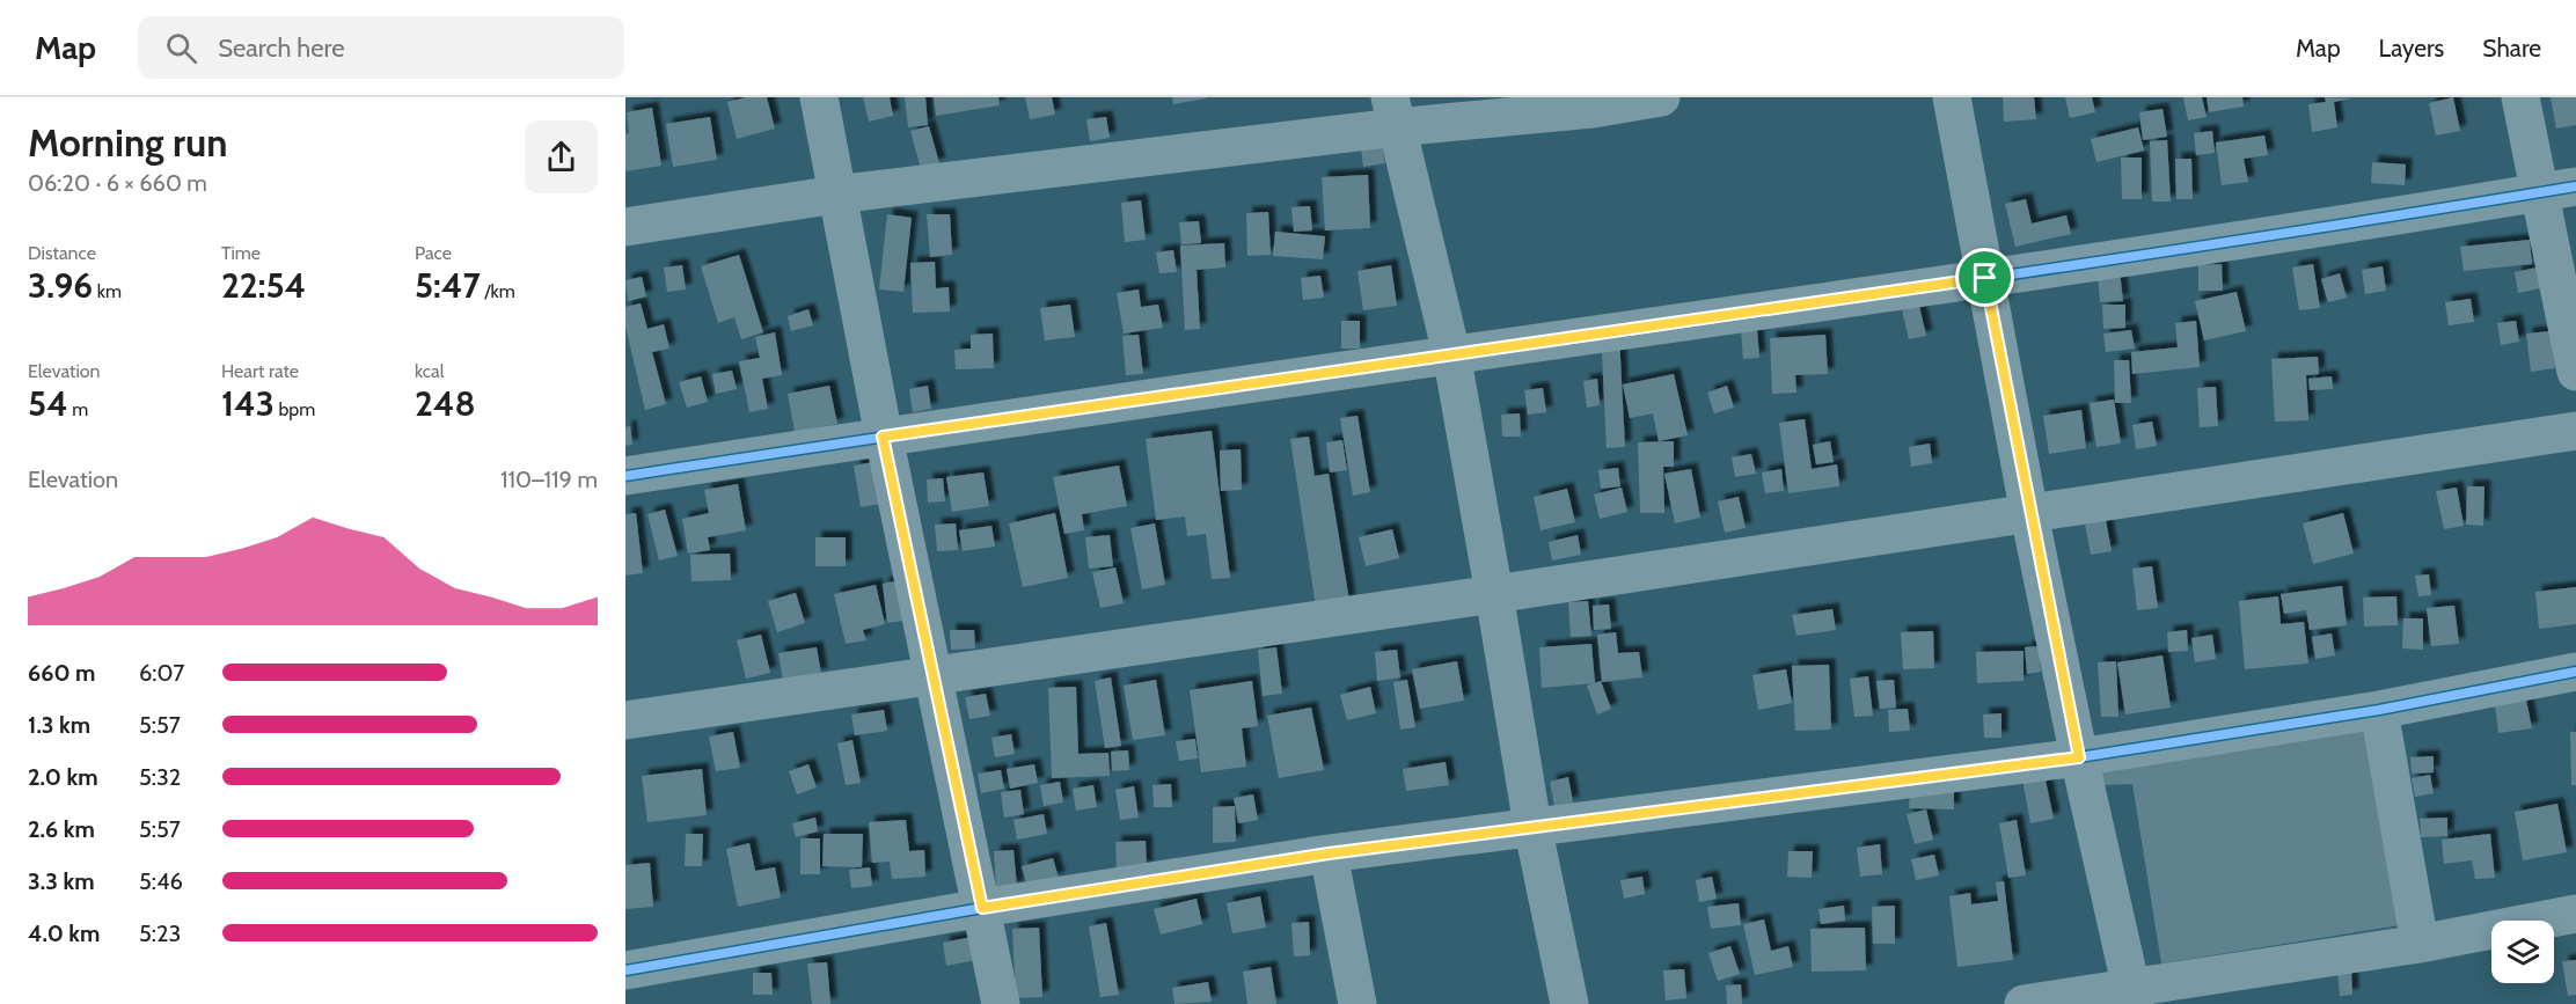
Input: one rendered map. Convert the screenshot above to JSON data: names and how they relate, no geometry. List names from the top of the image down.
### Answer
{
  "page": {
    "header": "Map",
    "search": "Search here",
    "nav": ["Map", "Layers", "Share"],
    "heading": ["Morning run", "06:20 · 6 × 660 m"],
    "stats": [
      ["Distance", "3.96 km"],
      ["Time", "22:54"],
      ["Pace", "5:47 /km"],
      ["Elevation", "54 m"],
      ["Heart rate", "143 bpm"],
      ["kcal", "248"]
    ],
    "chart": ["Elevation", "110–119 m"],
    "list": [
      {
        "name": "660 m",
        "note": "6:07"
      },
      {
        "name": "1.3 km",
        "note": "5:57"
      },
      {
        "name": "2.0 km",
        "note": "5:32"
      },
      {
        "name": "2.6 km",
        "note": "5:57"
      },
      {
        "name": "3.3 km",
        "note": "5:46"
      },
      {
        "name": "4.0 km",
        "note": "5:23"
      }
    ]
  }
}
